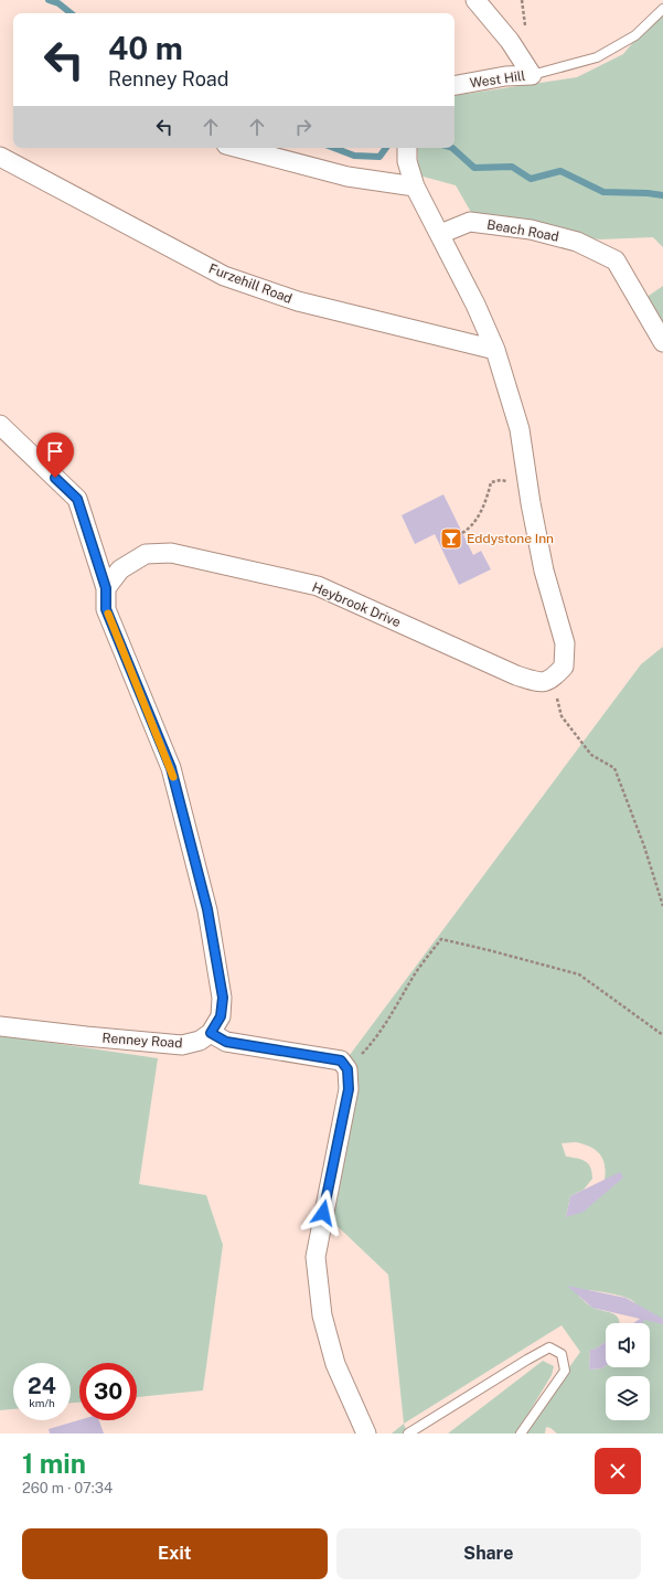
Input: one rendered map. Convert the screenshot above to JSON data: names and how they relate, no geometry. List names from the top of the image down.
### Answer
{
  "streets": {
    "street": [
      "West Hill",
      "Beach Road",
      "Furzehill Road",
      "Heybrook Drive",
      "Renney Road"
    ]
  },
  "places": {
    "bar": ["Eddystone Inn"]
  },
  "page": {
    "turn": ["40 m", "Renney Road"],
    "speed": "24 km/h",
    "limit": "30",
    "heading": ["1 min", "260 m · 07:34"],
    "buttons": ["Exit", "Share"]
  }
}
